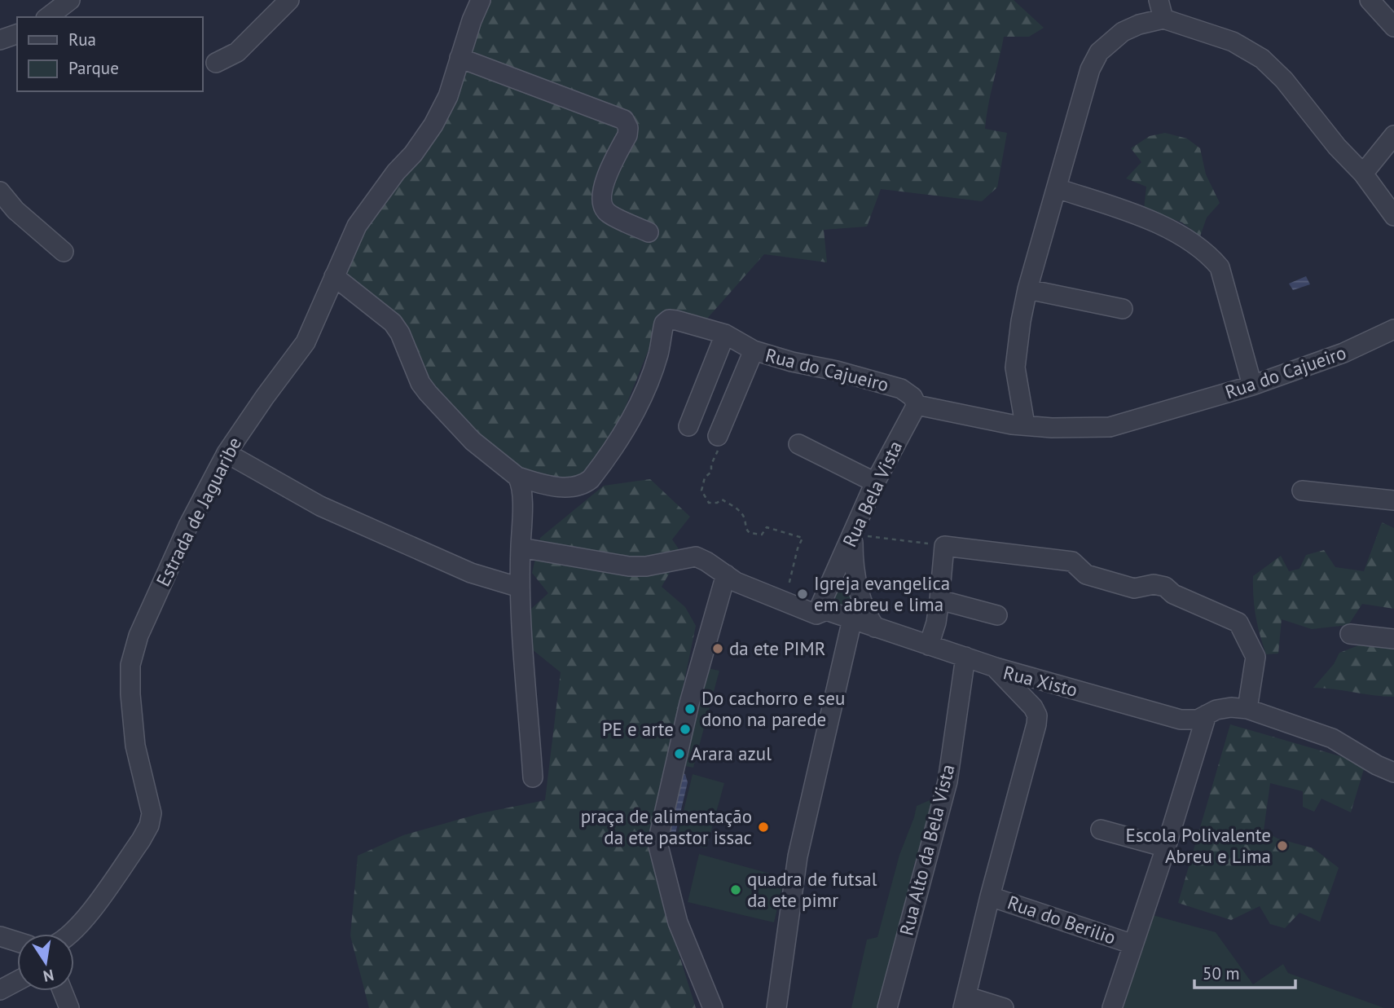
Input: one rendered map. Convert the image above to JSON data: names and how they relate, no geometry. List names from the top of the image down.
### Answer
{
  "streets": {
    "street": [
      "Rua do Cajueiro",
      "Rua Bela Vista",
      "Estrada de Jaguaribe",
      "Rua Xisto",
      "Rua Alto da Bela Vista",
      "Rua do Berilio"
    ]
  },
  "crossings": [
    ["Rua do Cajueiro", "Rua Bela Vista"],
    ["Rua Xisto", "Rua do Berilio"]
  ],
  "places": [
    "Igreja evangelica em abreu e lima",
    "da ete PIMR",
    "Do cachorro e seu dono na parede",
    "PE e arte",
    "Arara azul",
    "praça de alimentação da ete pastor issac",
    "Escola Polivalente Abreu e Lima",
    "quadra de futsal da ete pimr"
  ],
  "legend": ["Rua", "Parque"],
  "scale_bar": "50 m",
  "north": "bottom"
}
